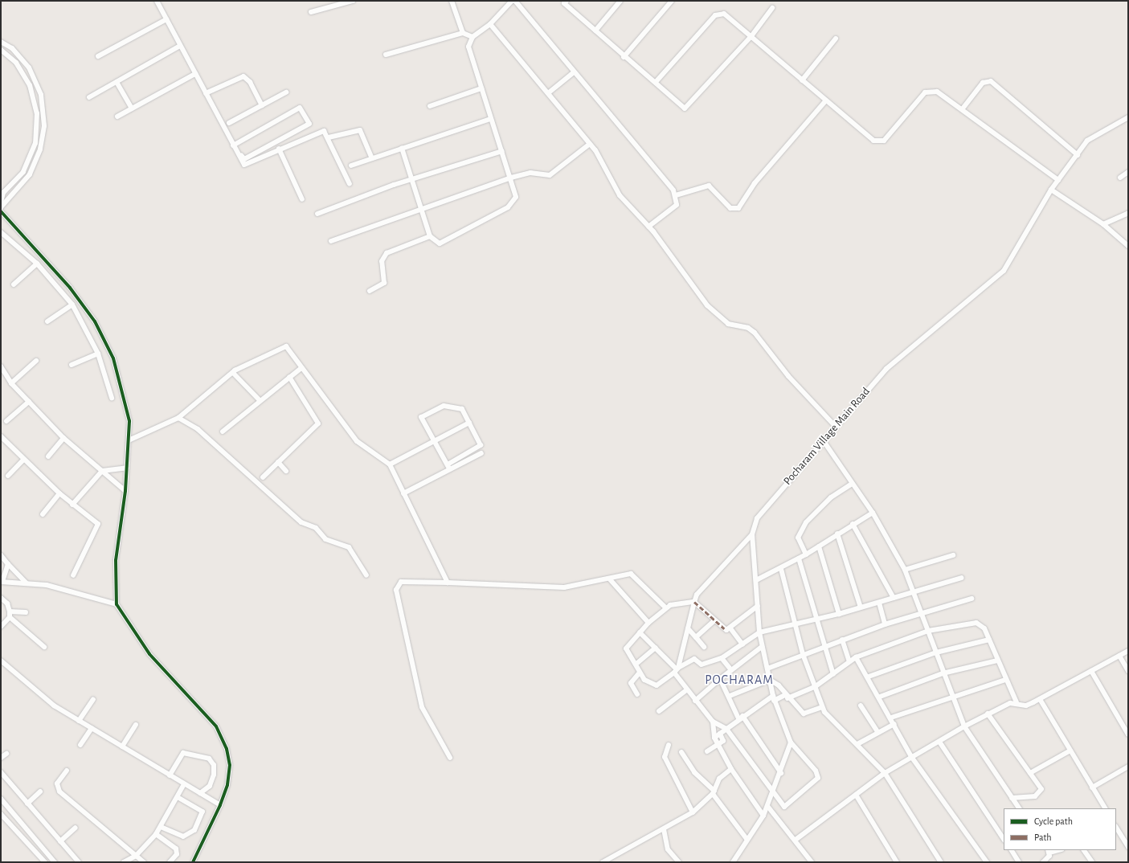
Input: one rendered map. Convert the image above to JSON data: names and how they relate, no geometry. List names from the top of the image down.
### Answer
{
  "streets": {
    "street": ["Pocharam Village Main Road"]
  },
  "districts": ["POCHARAM"],
  "legend": ["Cycle path", "Path"]
}
